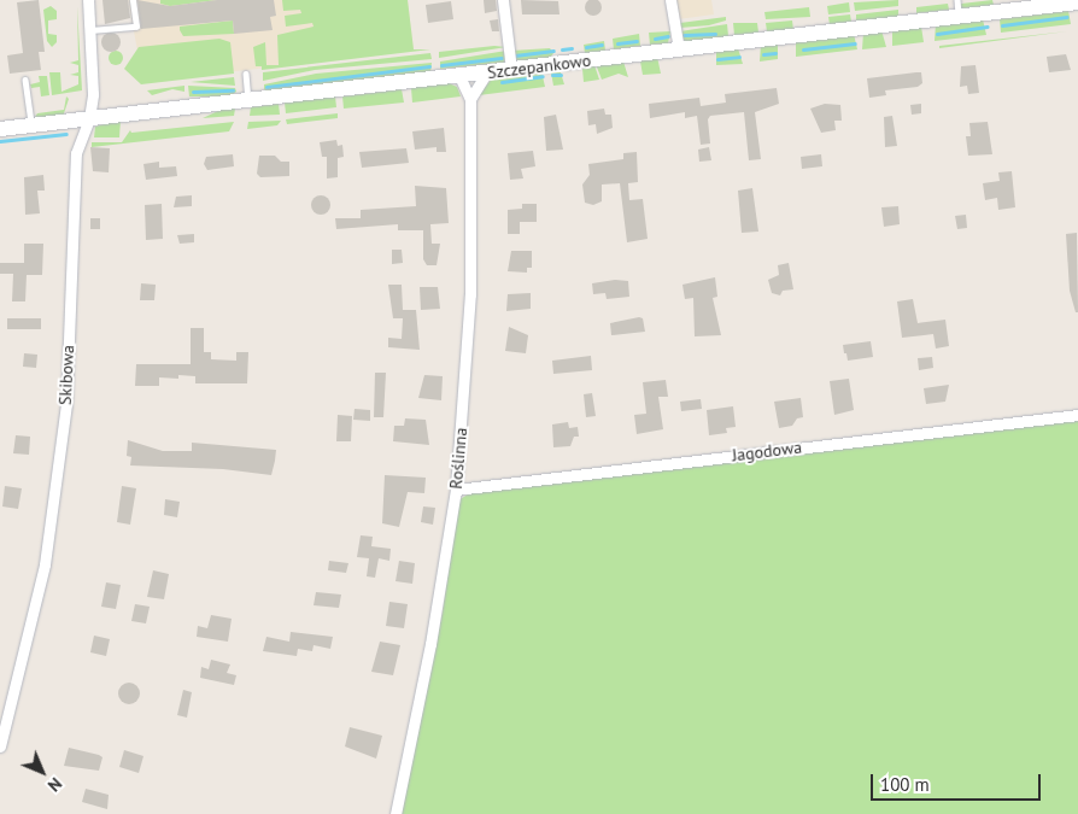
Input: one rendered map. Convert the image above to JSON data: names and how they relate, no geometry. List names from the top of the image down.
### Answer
{
  "streets": {
    "street": [
      "Szczepankowo",
      "Skibowa",
      "Jagodowa",
      "Roślinna"
    ]
  },
  "crossings": [
    ["Szczepankowo", "Skibowa"],
    ["Szczepankowo", "Roślinna"],
    ["Jagodowa", "Roślinna"]
  ],
  "scale_bar": "100 m",
  "north": "bottom right"
}
